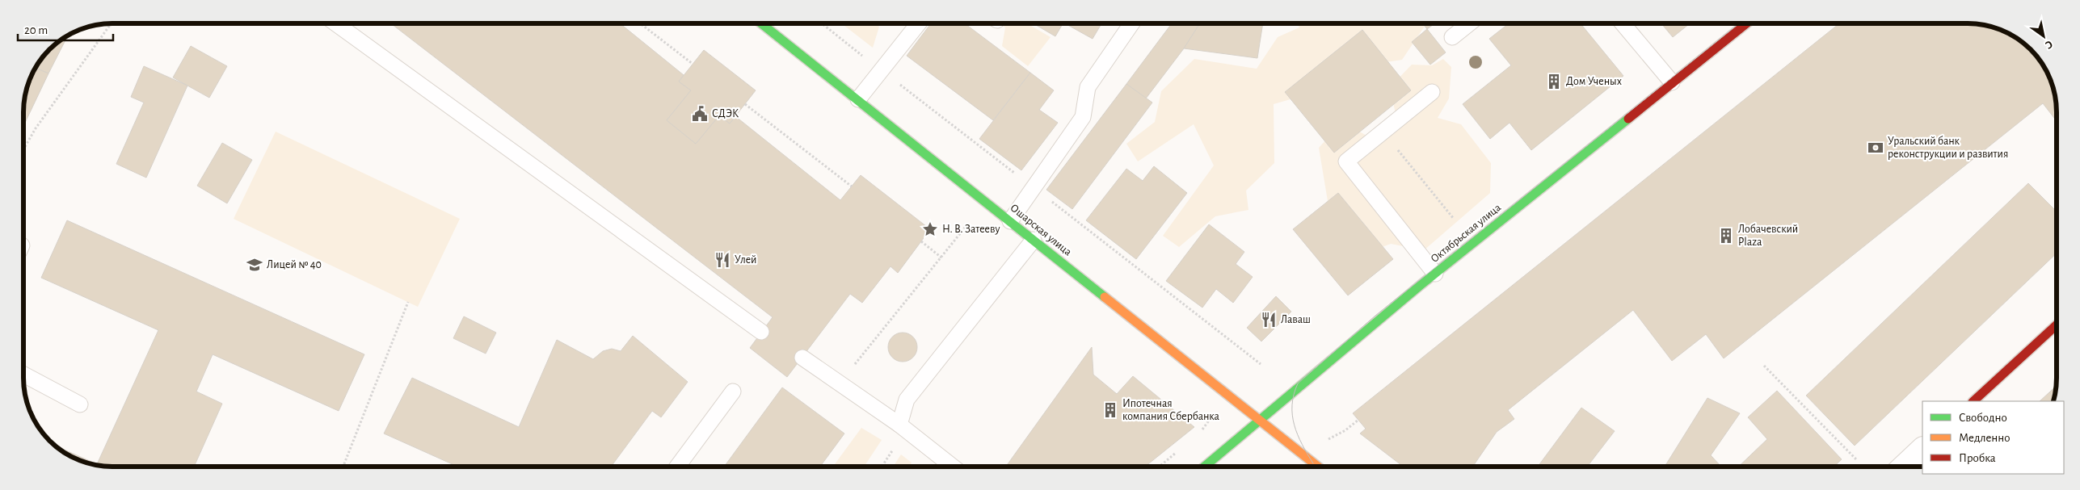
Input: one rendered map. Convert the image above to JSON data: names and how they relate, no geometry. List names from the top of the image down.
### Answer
{
  "streets": {
    "street": ["Ошарская улица", "Октябрьская улица"]
  },
  "crossings": [
    ["Ошарская улица", "Октябрьская улица"]
  ],
  "places": {
    "building": ["Дом Ученых", "Лобачевский Plaza", "Ипотечная компания Сбербанка"],
    "public building": ["СДЭК"],
    "bank": ["Уральский банк реконструкции и развития"],
    "place": ["Н. В. Затееву"],
    "restaurant": ["Улей", "Лаваш"],
    "school or university": ["Лицей № 40"]
  },
  "legend": ["Свободно", "Медленно", "Пробка"],
  "scale_bar": "20 m",
  "north": "bottom right"
}
